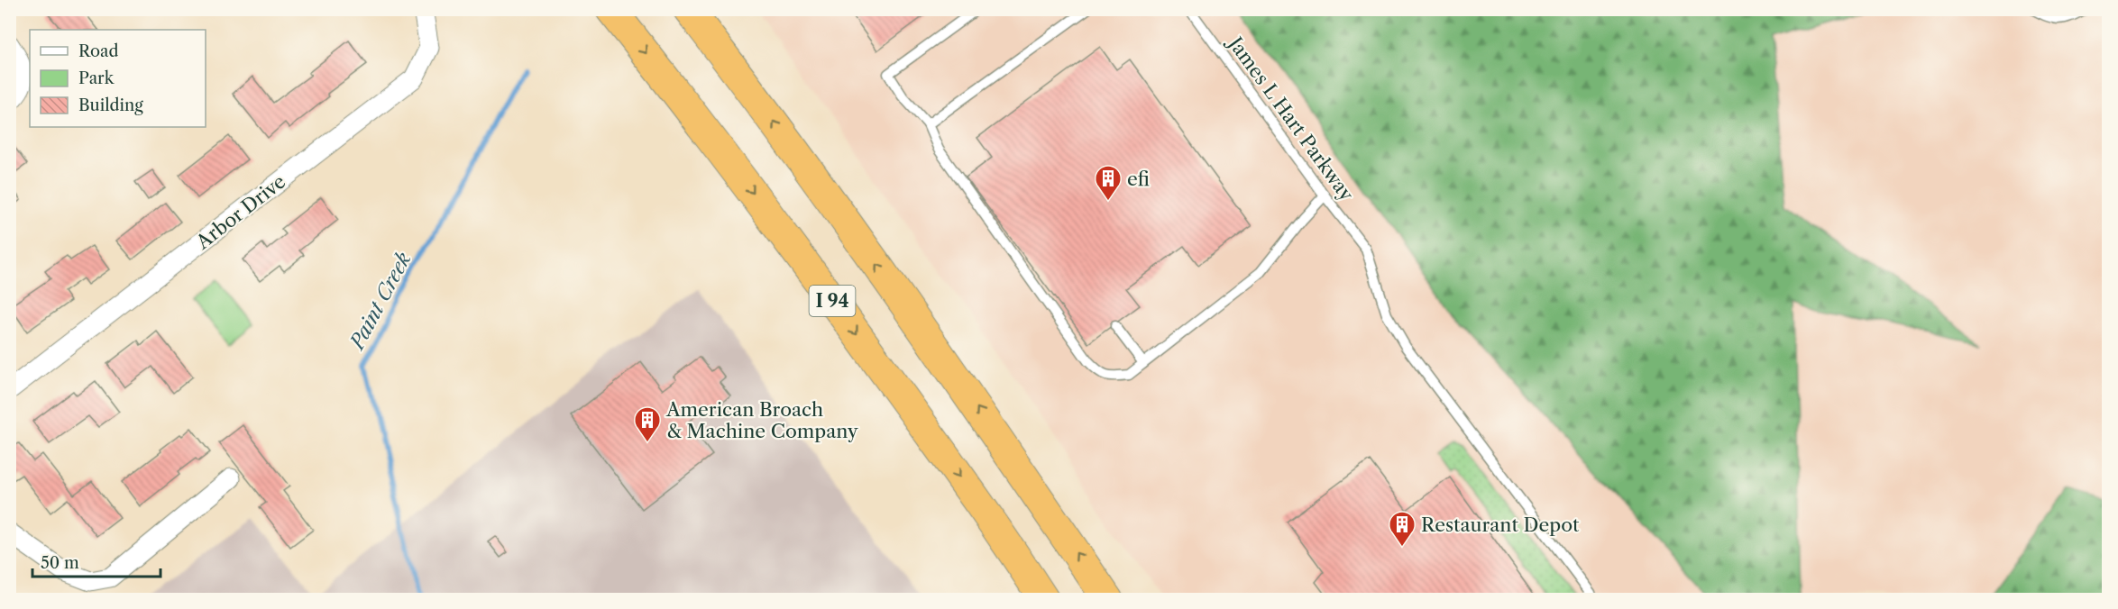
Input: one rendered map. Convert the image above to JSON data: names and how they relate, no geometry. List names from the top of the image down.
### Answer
{
  "streets": {
    "highway": ["I 94"],
    "street": ["Arbor Drive"],
    "lane": ["James L Hart Parkway"]
  },
  "water": ["Paint Creek"],
  "places": {
    "building": ["efi", "American Broach & Machine Company", "Restaurant Depot"]
  },
  "legend": ["Road", "Park", "Building"],
  "scale_bar": "50 m"
}
